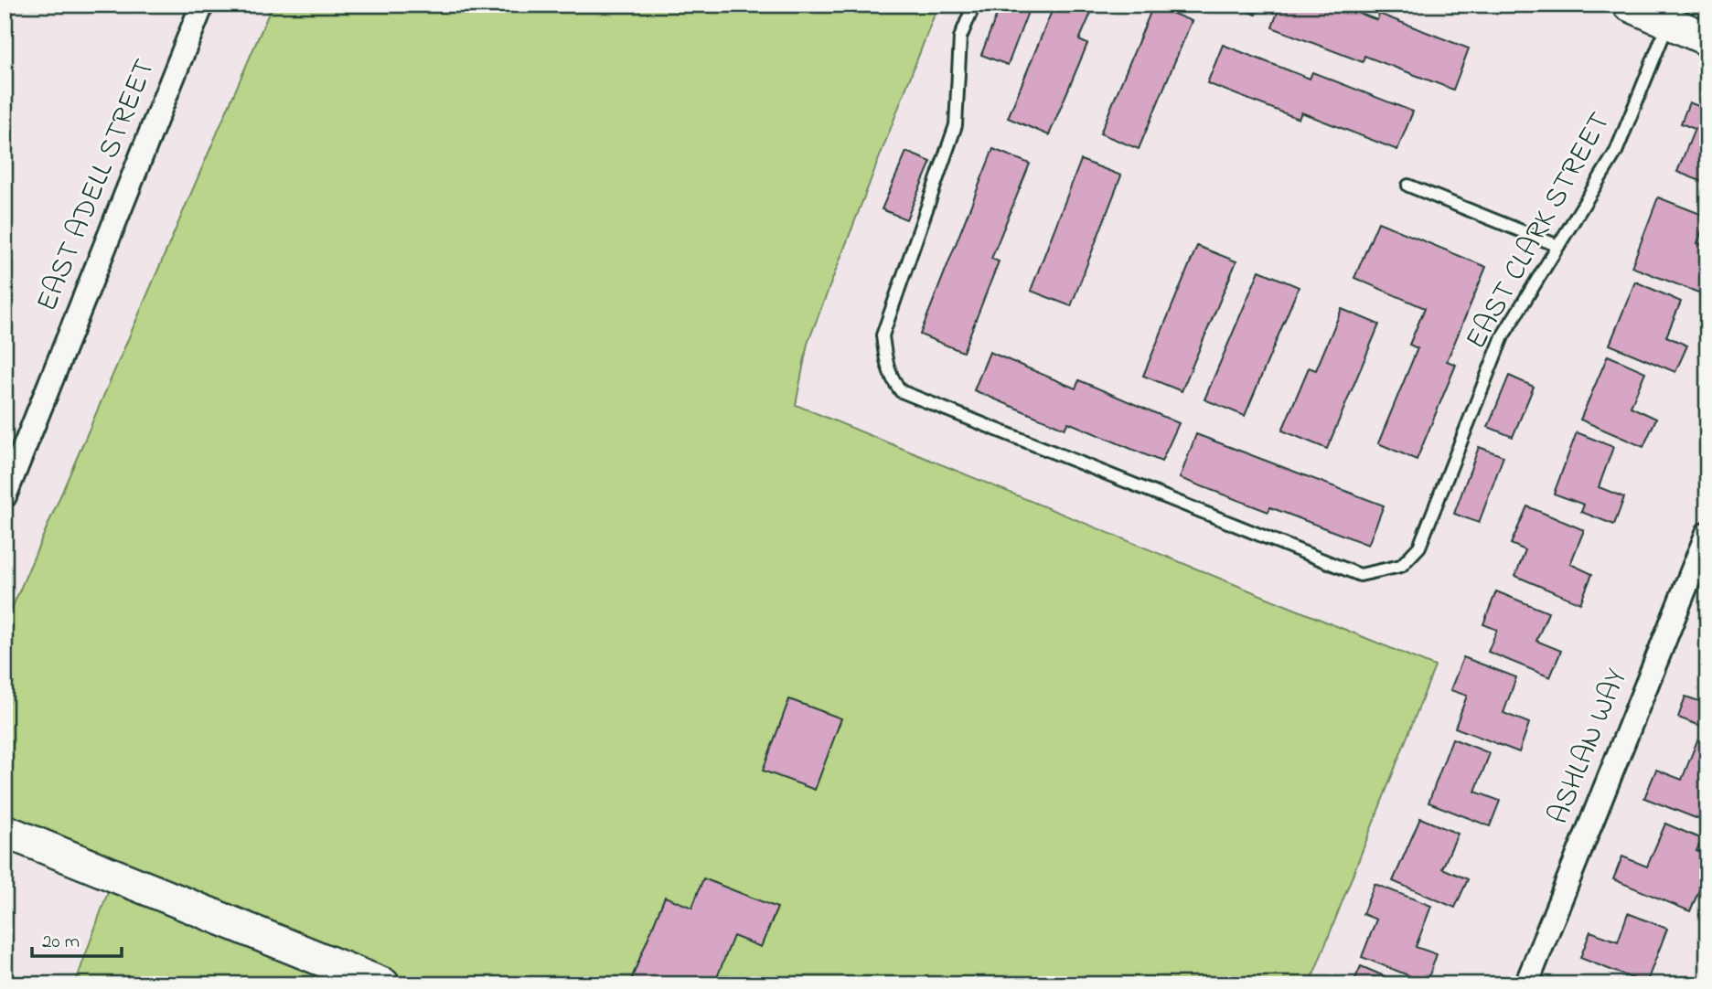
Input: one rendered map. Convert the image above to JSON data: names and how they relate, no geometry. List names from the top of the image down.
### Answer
{
  "streets": {
    "street": ["EAST ADELL STREET", "ASHLAN WAY"],
    "lane": ["EAST CLARK STREET"]
  },
  "scale_bar": "20 m"
}
